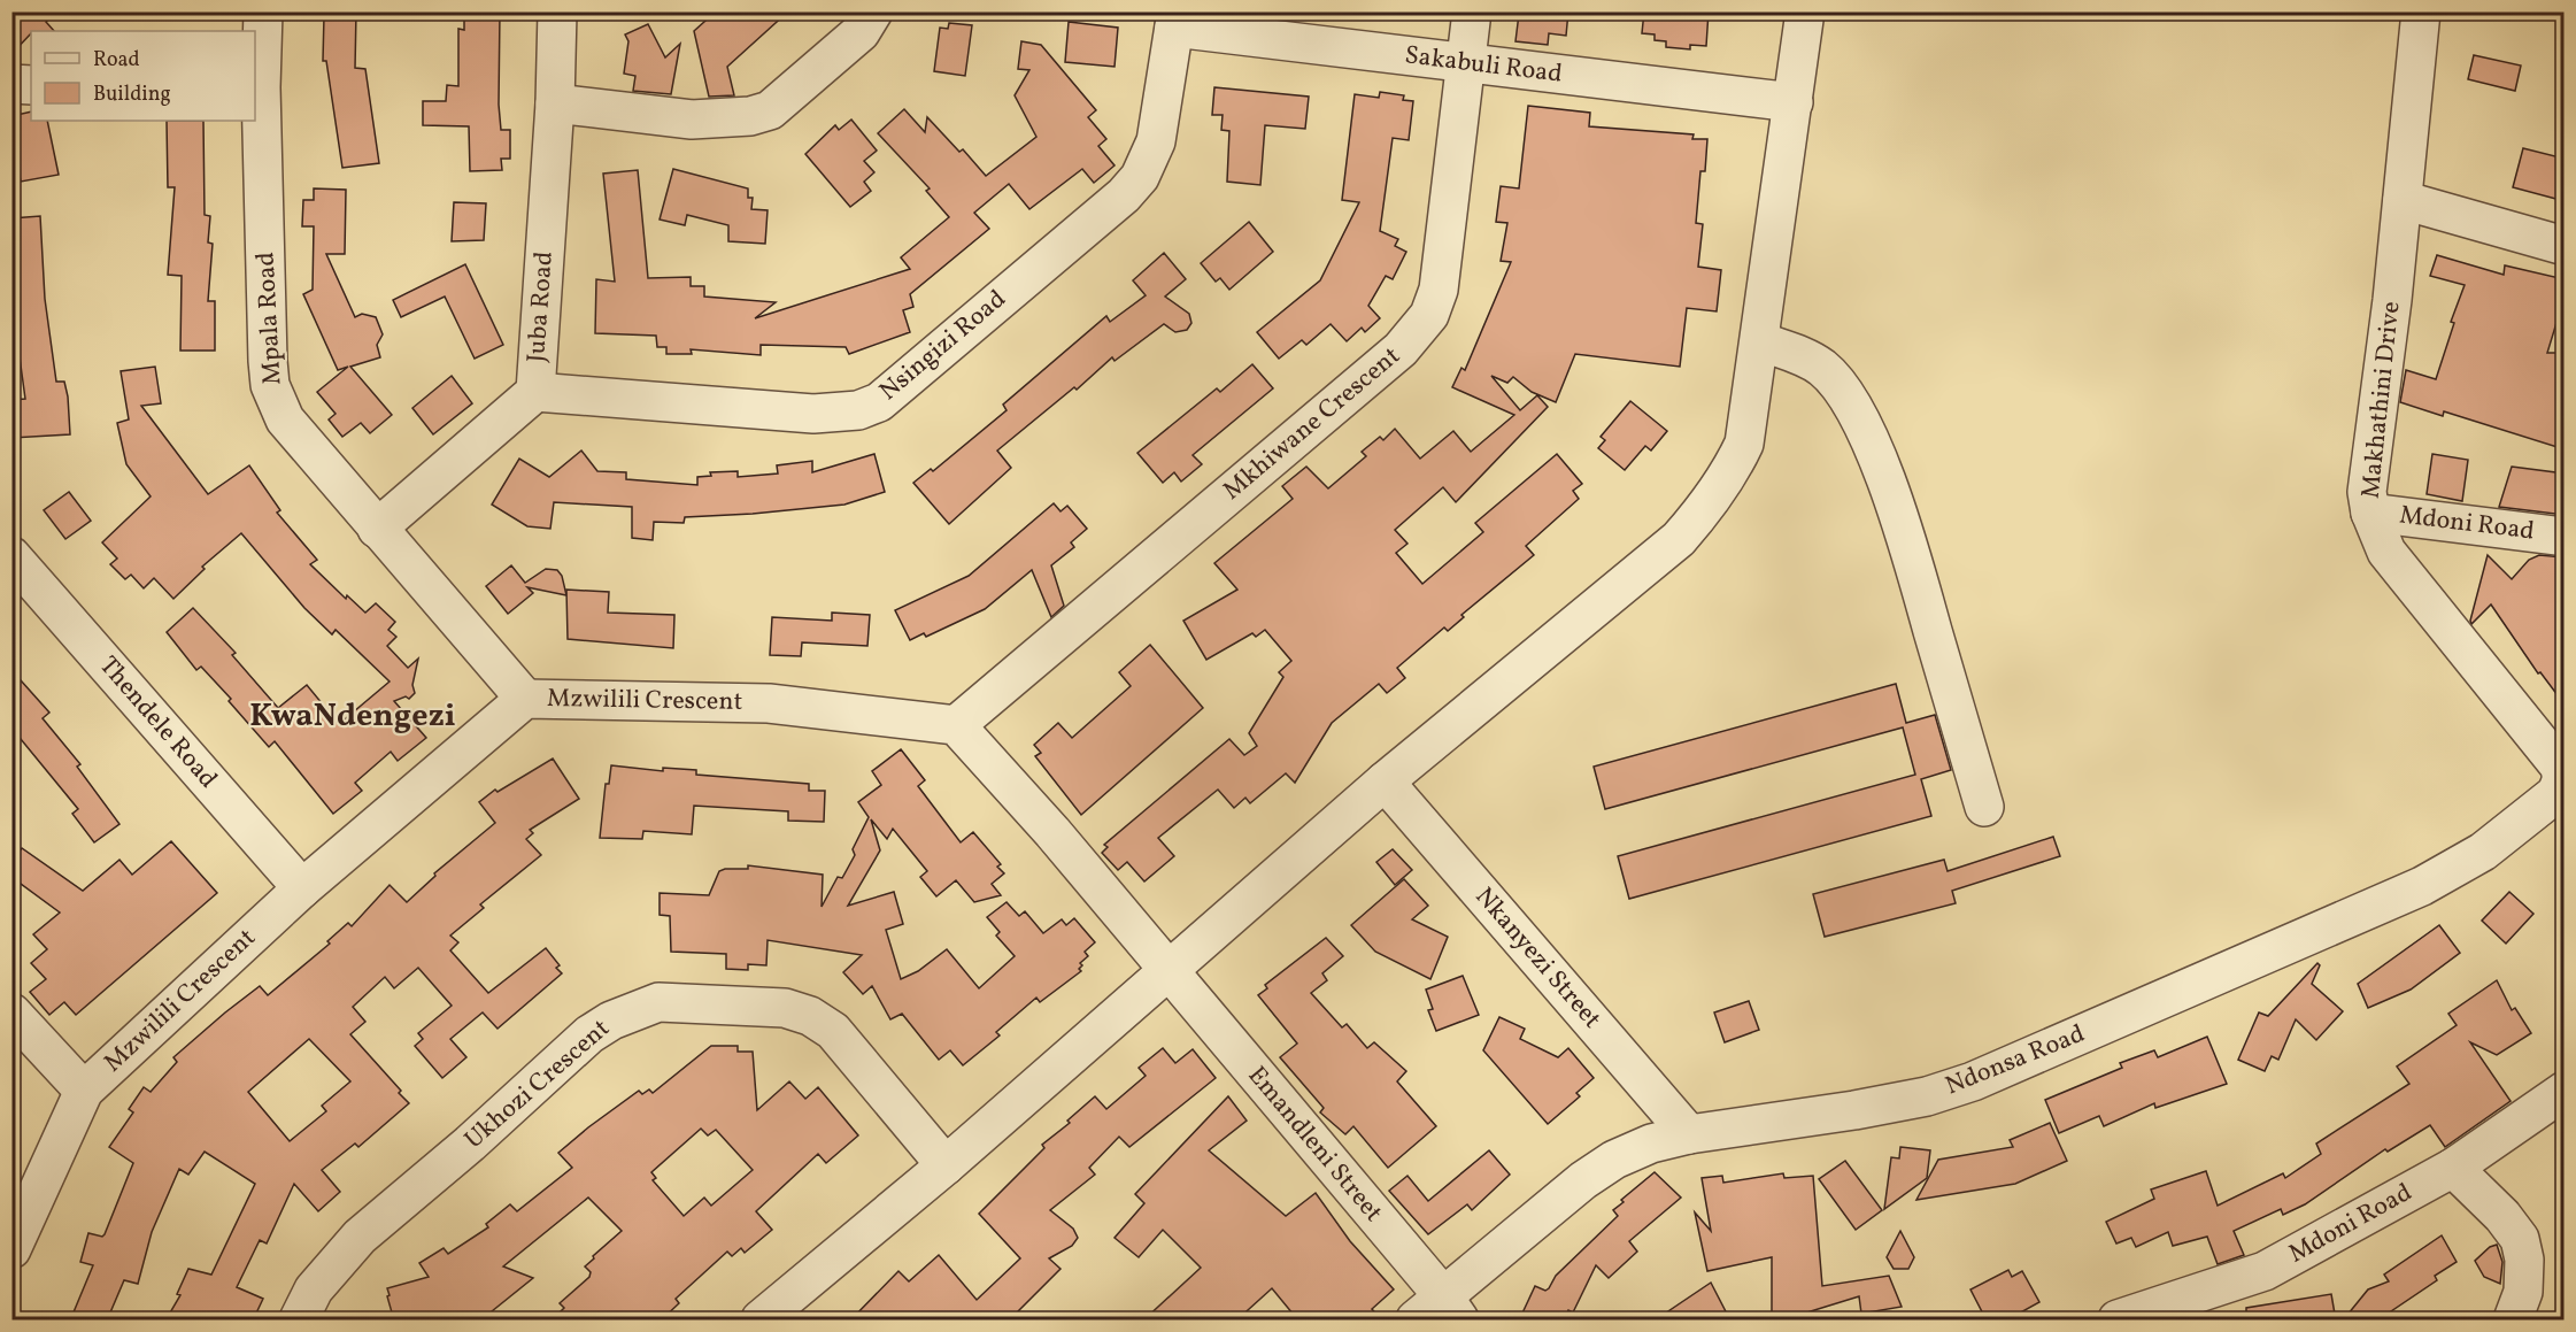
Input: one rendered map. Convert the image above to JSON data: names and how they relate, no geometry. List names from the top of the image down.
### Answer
{
  "streets": {
    "street": [
      "Sakabuli Road",
      "Juba Road",
      "Mpala Road",
      "Nsingizi Road",
      "Makhathini Drive",
      "Mkhiwane Crescent",
      "Mdoni Road",
      "Mzwilili Crescent",
      "Thendele Road",
      "Nkanyezi Street",
      "Ndonsa Road",
      "Ukhozi Crescent",
      "Emandleni Street"
    ]
  },
  "crossings": [
    ["Sakabuli Road", "Nsingizi Road"],
    ["Sakabuli Road", "Mkhiwane Crescent"],
    ["Juba Road", "Mpala Road"],
    ["Juba Road", "Nsingizi Road"],
    ["Mpala Road", "Mzwilili Crescent"],
    ["Makhathini Drive", "Mdoni Road"],
    ["Makhathini Drive", "Ndonsa Road"],
    ["Mkhiwane Crescent", "Mzwilili Crescent"],
    ["Mzwilili Crescent", "Thendele Road"],
    ["Nkanyezi Street", "Ndonsa Road"],
    ["Ndonsa Road", "Emandleni Street"]
  ],
  "districts": ["KwaNdengezi"],
  "legend": ["Road", "Building"]
}
